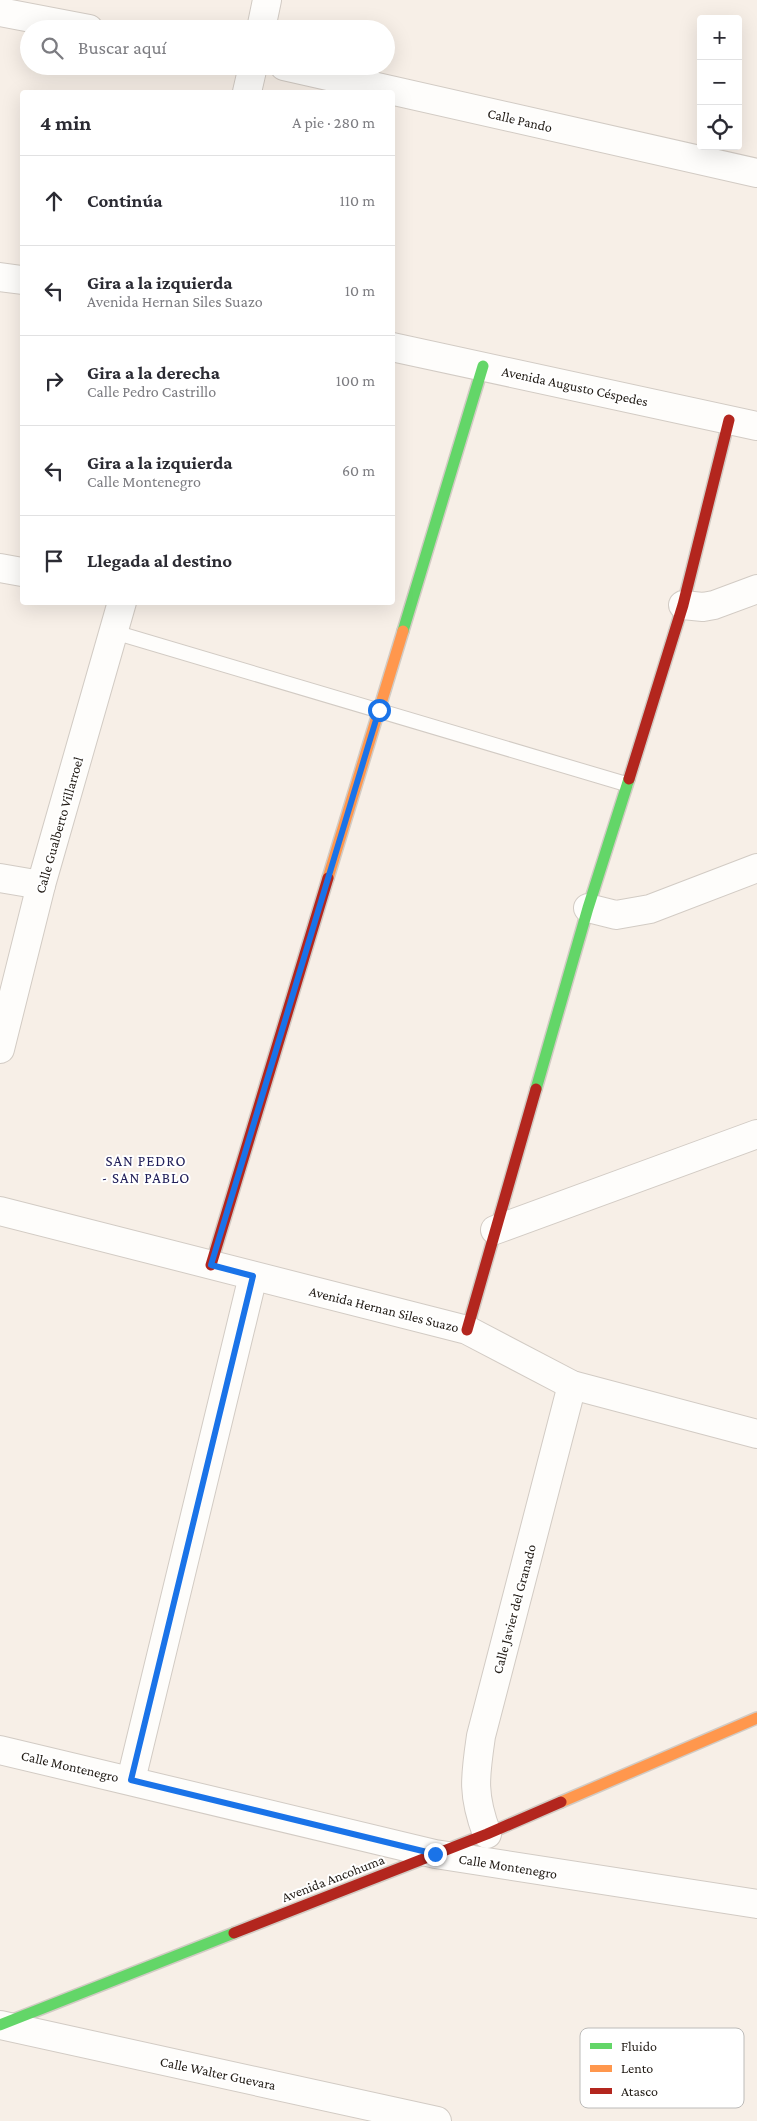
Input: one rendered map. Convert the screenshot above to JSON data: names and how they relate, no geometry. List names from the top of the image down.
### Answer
{
  "streets": {
    "street": [
      "Calle Pando",
      "Avenida Augusto Céspedes",
      "Calle Gualberto Villarroel",
      "Avenida Hernan Siles Suazo",
      "Calle Javier del Granado",
      "Calle Montenegro",
      "Avenida Ancohuma",
      "Calle Walter Guevara"
    ]
  },
  "crossings": [
    ["Avenida Hernan Siles Suazo", "Calle Javier del Granado"],
    ["Calle Javier del Granado", "Avenida Ancohuma"],
    ["Calle Montenegro", "Avenida Ancohuma"],
    ["Avenida Ancohuma", "Calle Walter Guevara"]
  ],
  "districts": ["SAN PEDRO - SAN PABLO"],
  "legend": ["Fluido", "Lento", "Atasco"],
  "page": {
    "map_buttons": ["+", "−"],
    "search": "Buscar aquí",
    "heading": ["4 min", "A pie · 280 m"],
    "list": [
      ["Continúa", "110 m"],
      ["Gira a la izquierda", "Avenida Hernan Siles Suazo", "10 m"],
      ["Gira a la derecha", "Calle Pedro Castrillo", "100 m"],
      ["Gira a la izquierda", "Calle Montenegro", "60 m"],
      "Llegada al destino"
    ]
  }
}
